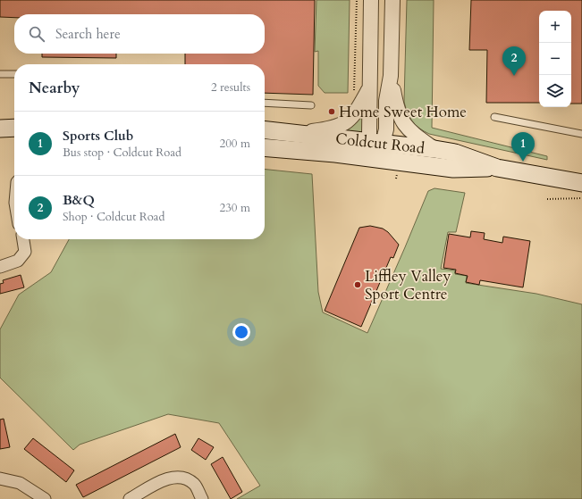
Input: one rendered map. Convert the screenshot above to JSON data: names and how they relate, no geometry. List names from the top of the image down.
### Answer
{
  "streets": {
    "main road": ["Coldcut Road"]
  },
  "places": ["Home Sweet Home", "Liffley Valley Sport Centre"],
  "page": {
    "map_buttons": ["+", "−"],
    "search": "Search here",
    "pins": ["2", "1"],
    "heading": ["Nearby", "2 results"],
    "list": [
      {
        "mark": "1",
        "name": "Sports Club",
        "note": "Bus stop · Coldcut Road",
        "value": "200 m"
      },
      {
        "mark": "2",
        "name": "B&Q",
        "note": "Shop · Coldcut Road",
        "value": "230 m"
      }
    ]
  }
}
